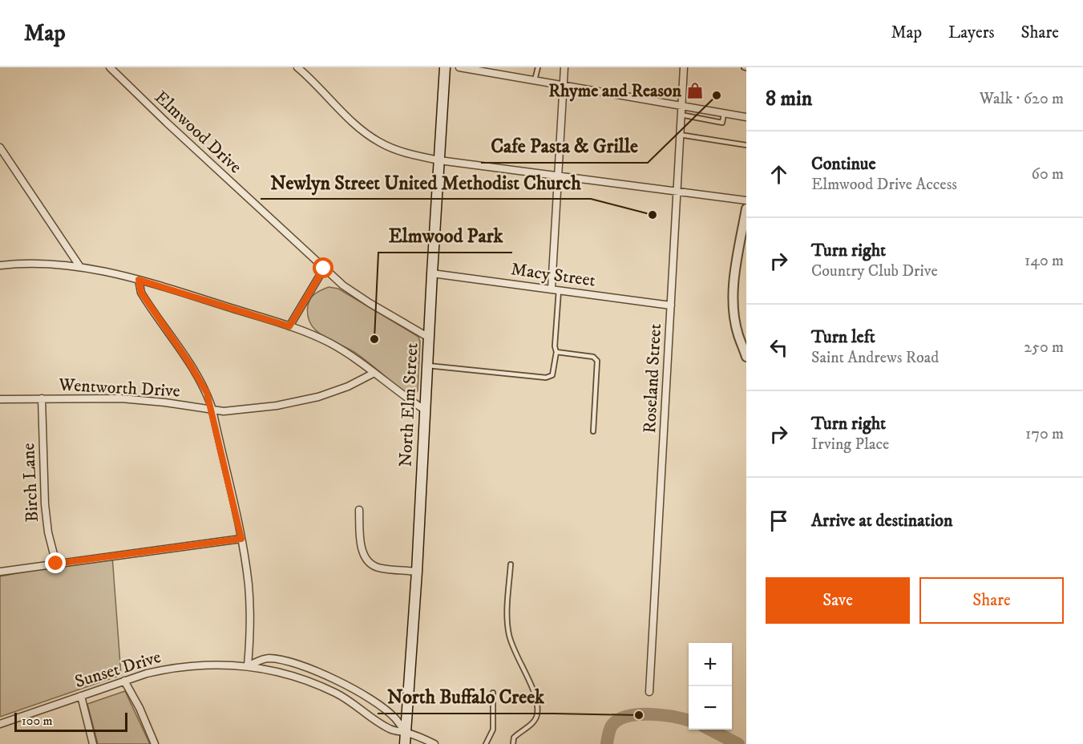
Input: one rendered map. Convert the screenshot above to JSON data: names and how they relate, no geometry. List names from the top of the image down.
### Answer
{
  "streets": {
    "main road": ["North Elm Street"],
    "street": [
      "Elmwood Drive",
      "Macy Street",
      "Roseland Street",
      "Wentworth Drive",
      "Birch Lane",
      "Sunset Drive"
    ]
  },
  "crossings": [
    ["Elmwood Drive", "North Elm Street"],
    ["Macy Street", "Roseland Street"],
    ["Macy Street", "North Elm Street"],
    ["Wentworth Drive", "Birch Lane"],
    ["North Elm Street", "Sunset Drive"]
  ],
  "places": {
    "shop": ["Rhyme and Reason"],
    "other": [
      "Cafe Pasta & Grille",
      "Newlyn Street United Methodist Church",
      "Elmwood Park",
      "North Buffalo Creek"
    ]
  },
  "scale_bar": "100 m",
  "page": {
    "header": "Map",
    "nav": ["Map", "Layers", "Share"],
    "heading": ["8 min", "Walk · 620 m"],
    "list": [
      ["Continue", "Elmwood Drive Access", "60 m"],
      ["Turn right", "Country Club Drive", "140 m"],
      ["Turn left", "Saint Andrews Road", "250 m"],
      ["Turn right", "Irving Place", "170 m"],
      "Arrive at destination"
    ],
    "buttons": ["Save", "Share"],
    "map_buttons": ["+", "−"],
    "scale": "100 m"
  }
}
